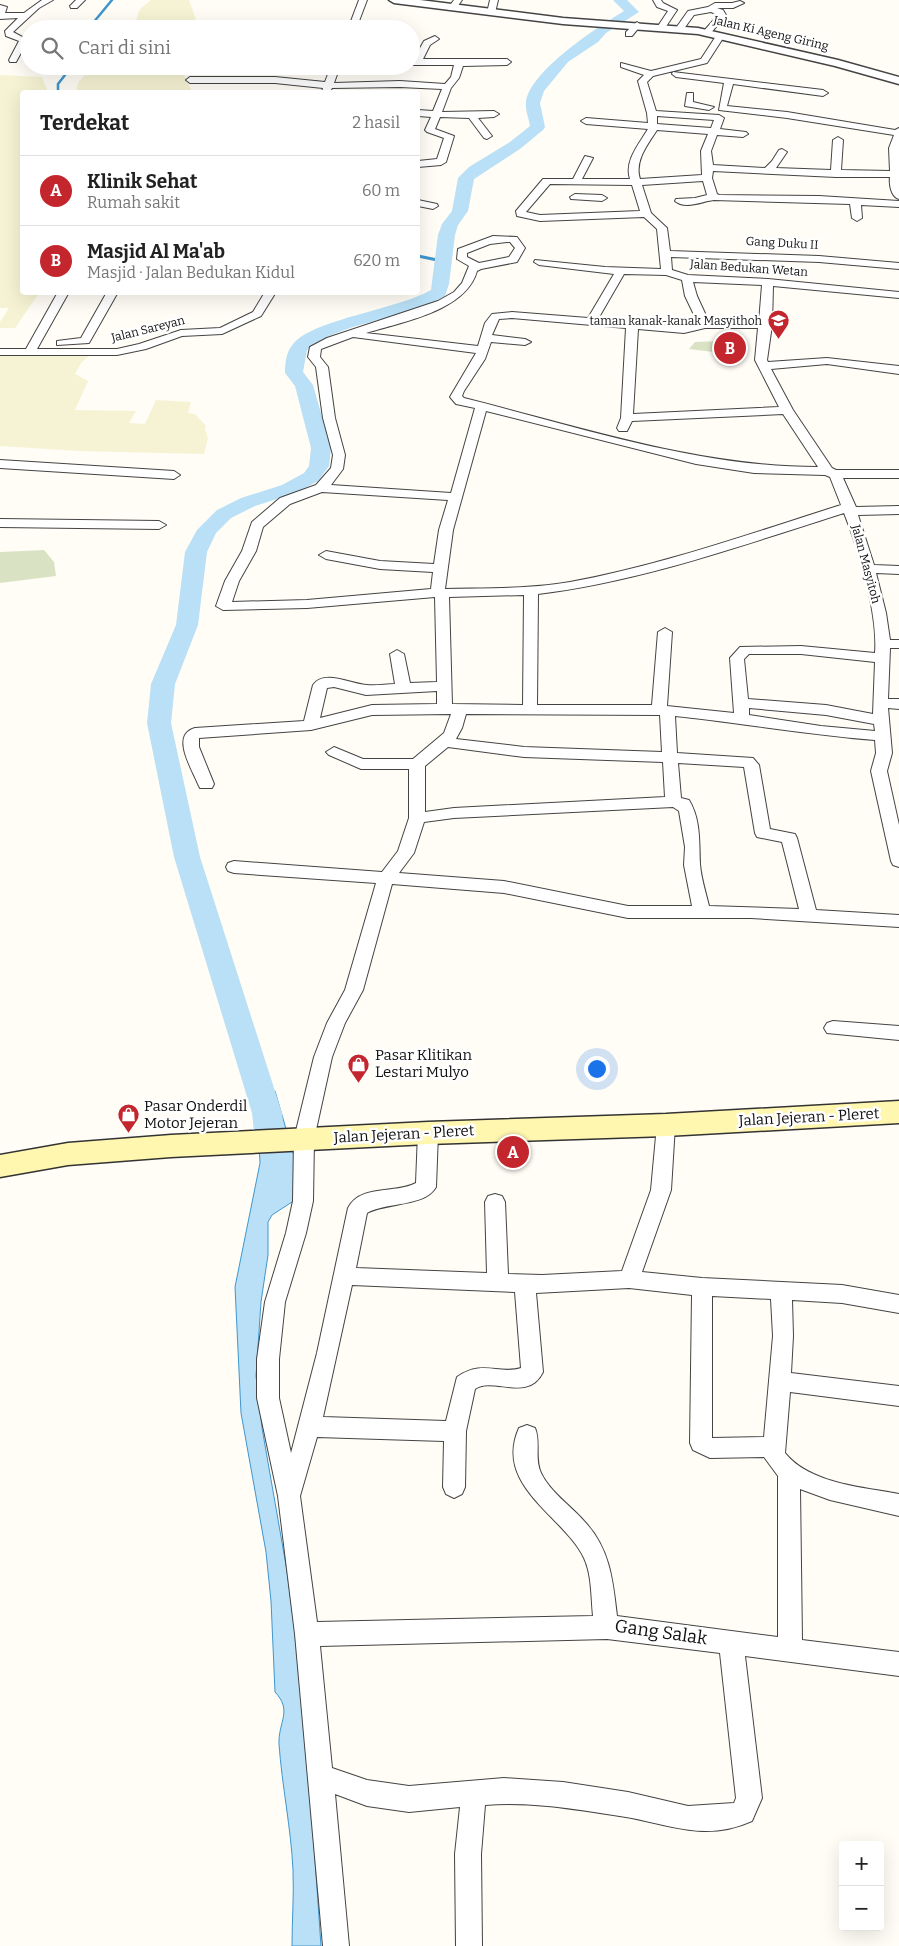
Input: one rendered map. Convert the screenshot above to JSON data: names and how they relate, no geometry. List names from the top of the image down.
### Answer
{
  "streets": {
    "main road": ["Jalan Jejeran - Pleret"],
    "street": [
      "Jalan Ki Ageng Giring",
      "Gang Duku II",
      "Jalan Bedukan Wetan",
      "Jalan Sareyan",
      "Jalan Masyitoh",
      "Gang Salak"
    ]
  },
  "places": {
    "school or university": ["taman kanak-kanak Masyithoh"],
    "shop": ["Pasar Klitikan Lestari Mulyo", "Pasar Onderdil Motor Jejeran"]
  },
  "page": {
    "search": "Cari di sini",
    "heading": ["Terdekat", "2 hasil"],
    "list": [
      {
        "mark": "A",
        "name": "Klinik Sehat",
        "note": "Rumah sakit",
        "value": "60 m"
      },
      {
        "mark": "B",
        "name": "Masjid Al Ma'ab",
        "note": "Masjid · Jalan Bedukan Kidul",
        "value": "620 m"
      }
    ],
    "pins": ["B", "A"],
    "map_buttons": ["+", "−"]
  }
}
